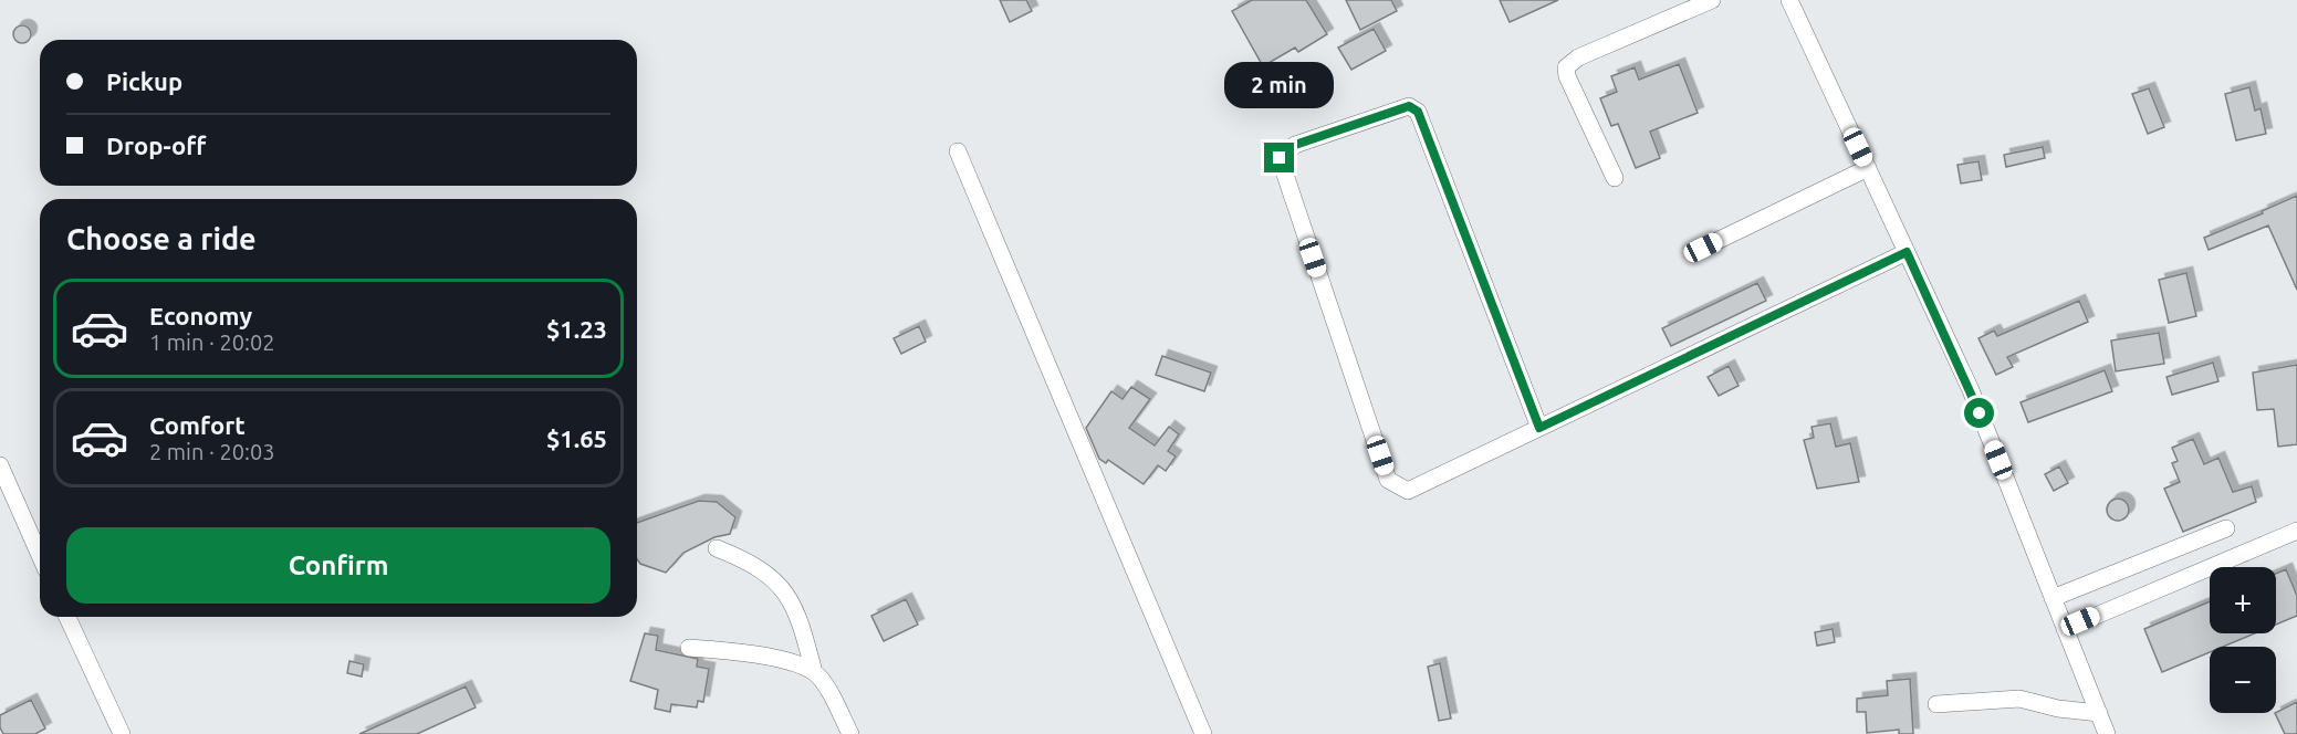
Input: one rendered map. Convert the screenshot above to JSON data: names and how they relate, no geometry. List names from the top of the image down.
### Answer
{
  "page": {
    "banner": ["Pickup", "Drop-off"],
    "bubble": "2 min",
    "heading": "Choose a ride",
    "list": [
      {
        "name": "Economy",
        "note": "1 min · 20:02",
        "value": "$1.23"
      },
      {
        "name": "Comfort",
        "note": "2 min · 20:03",
        "value": "$1.65"
      }
    ],
    "buttons": "Confirm",
    "map_buttons": ["+", "−"]
  }
}
